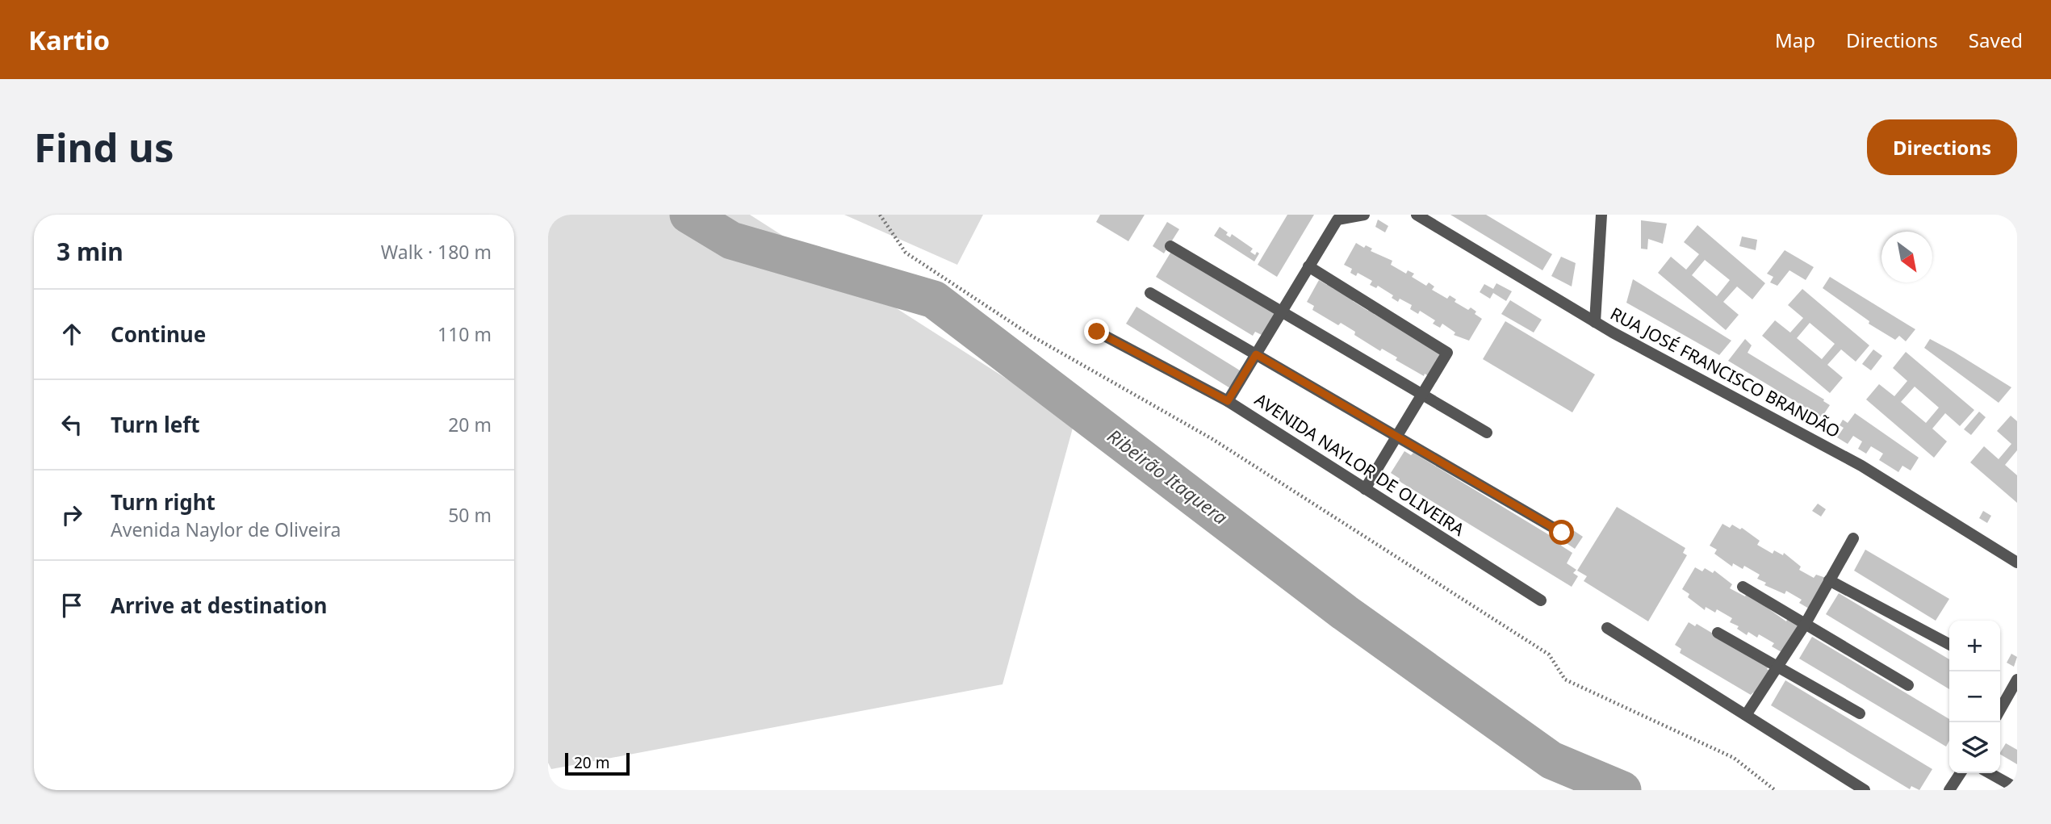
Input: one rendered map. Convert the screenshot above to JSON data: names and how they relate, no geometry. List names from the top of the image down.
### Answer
{
  "streets": {
    "street": ["RUA JOSÉ FRANCISCO BRANDÃO", "AVENIDA NAYLOR DE OLIVEIRA"]
  },
  "water": ["Ribeirão Itaquera"],
  "scale_bar": "20 m",
  "north": "bottom right",
  "page": {
    "header": "Kartio",
    "nav": ["Map", "Directions", "Saved"],
    "buttons": "Directions",
    "title": "Find us",
    "heading": ["3 min", "Walk · 180 m"],
    "list": [
      ["Continue", "110 m"],
      ["Turn left", "20 m"],
      ["Turn right", "Avenida Naylor de Oliveira", "50 m"],
      "Arrive at destination"
    ],
    "map_buttons": ["+", "−"],
    "scale": "20 m"
  }
}
